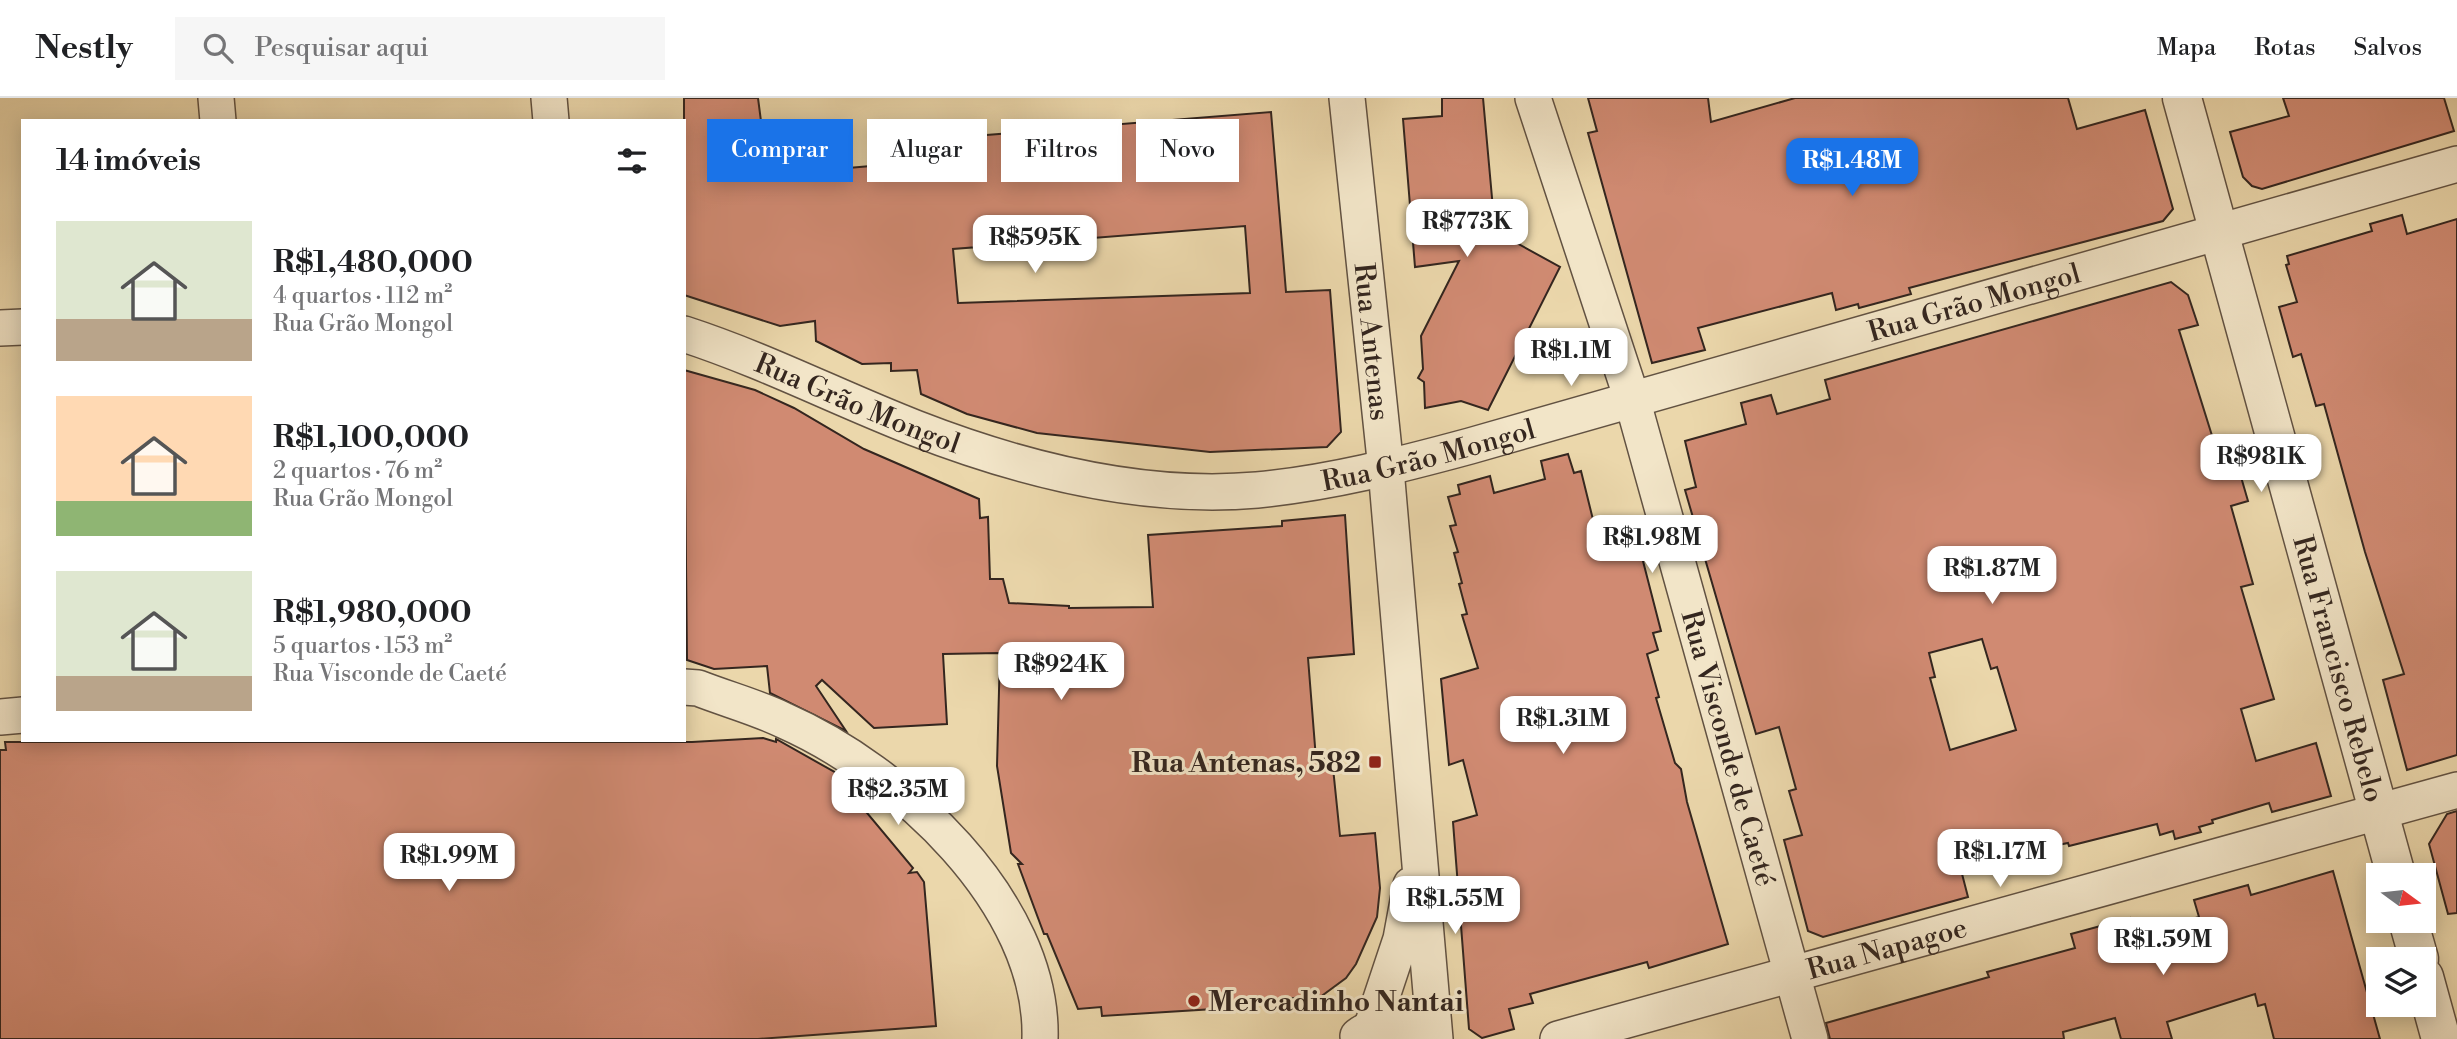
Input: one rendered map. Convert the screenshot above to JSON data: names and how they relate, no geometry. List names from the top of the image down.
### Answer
{
  "streets": {
    "street": [
      "Rua Grão Mongol",
      "Rua Antenas",
      "Rua Francisco Rebelo",
      "Rua Visconde de Caeté",
      "Rua Napagoe"
    ]
  },
  "crossings": [
    ["Rua Grão Mongol", "Rua Antenas"],
    ["Rua Grão Mongol", "Rua Francisco Rebelo"],
    ["Rua Grão Mongol", "Rua Visconde de Caeté"],
    ["Rua Francisco Rebelo", "Rua Napagoe"],
    ["Rua Visconde de Caeté", "Rua Napagoe"]
  ],
  "places": {
    "transit": ["Rua Antenas, 582"],
    "other": ["Mercadinho Nantai"]
  },
  "north": "right",
  "page": {
    "header": "Nestly",
    "search": "Pesquisar aqui",
    "nav": ["Mapa", "Rotas", "Salvos"],
    "chip": [
      "Comprar",
      "Alugar",
      "Filtros",
      "Novo"
    ],
    "heading": "14 imóveis",
    "price": [
      "R$1.48M",
      "R$773K",
      "R$595K",
      "R$1.1M",
      "R$981K",
      "R$1.98M",
      "R$1.87M",
      "R$924K",
      "R$1.31M",
      "R$2.35M",
      "R$1.17M",
      "R$1.99M",
      "R$1.55M",
      "R$1.59M"
    ],
    "list": [
      {
        "name": "R$1,480,000",
        "note": "4 quartos · 112 m² · Rua Grão Mongol"
      },
      {
        "name": "R$1,100,000",
        "note": "2 quartos · 76 m² · Rua Grão Mongol"
      },
      {
        "name": "R$1,980,000",
        "note": "5 quartos · 153 m² · Rua Visconde de Caeté"
      }
    ]
  }
}
